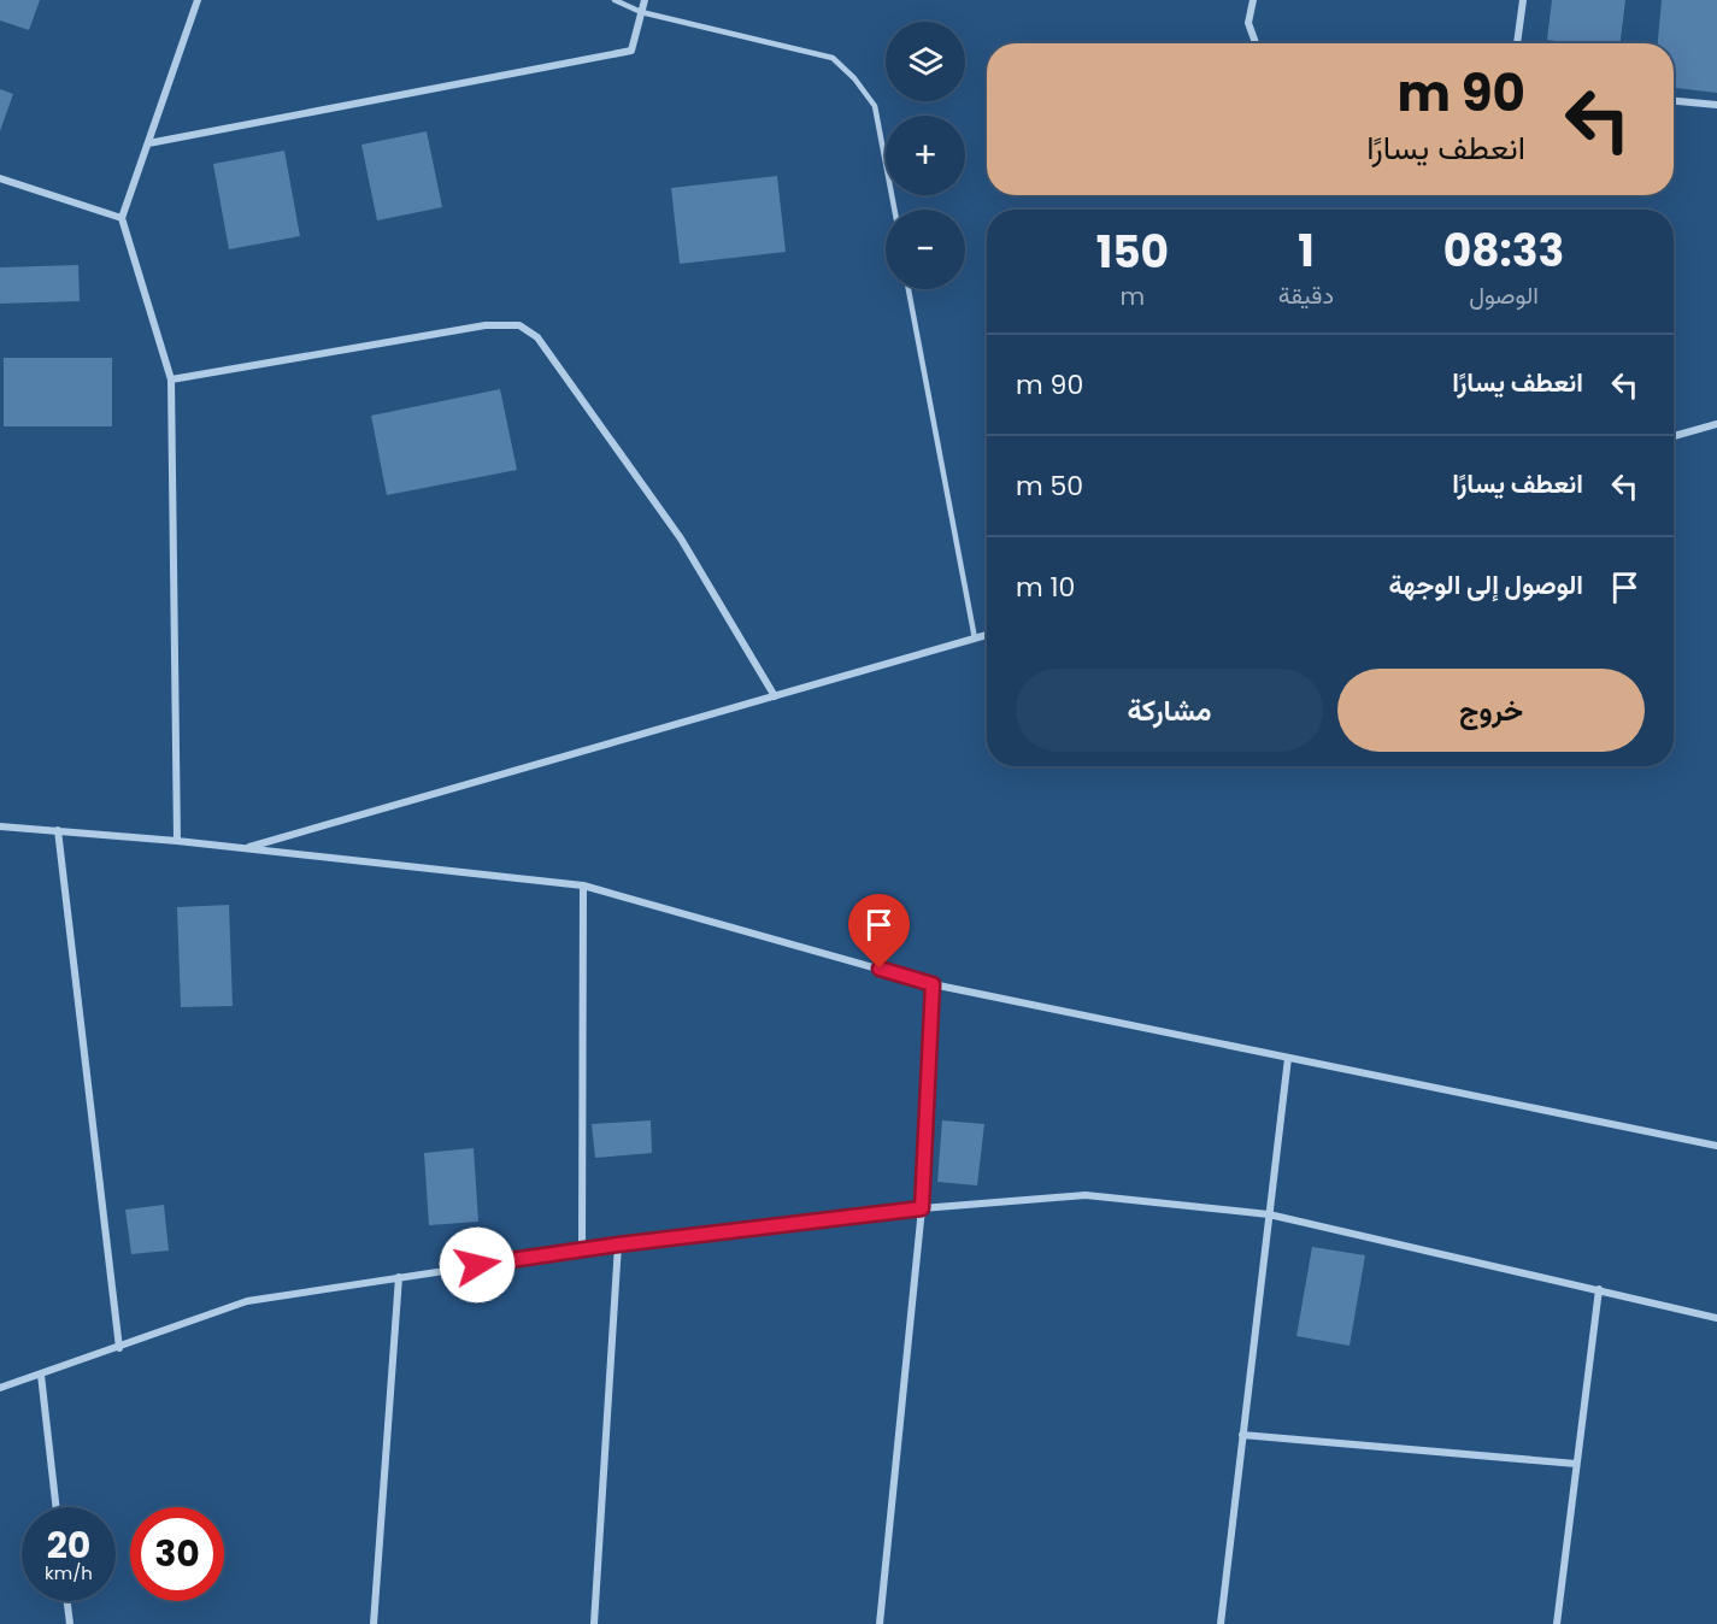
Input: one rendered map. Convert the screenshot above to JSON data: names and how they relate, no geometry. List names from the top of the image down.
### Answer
{
  "page": {
    "map_buttons": ["+", "−"],
    "turn": ["90 m", "انعطف يسارًا"],
    "eta": [
      "08:33",
      "الوصول",
      "1",
      "دقيقة",
      "150",
      "m"
    ],
    "list": [
      {
        "name": "انعطف يسارًا",
        "value": "90 m"
      },
      {
        "name": "انعطف يسارًا",
        "value": "50 m"
      },
      {
        "name": "الوصول إلى الوجهة",
        "value": "10 m"
      }
    ],
    "buttons": ["خروج", "مشاركة"],
    "speed": "20 km/h",
    "limit": "30"
  }
}
